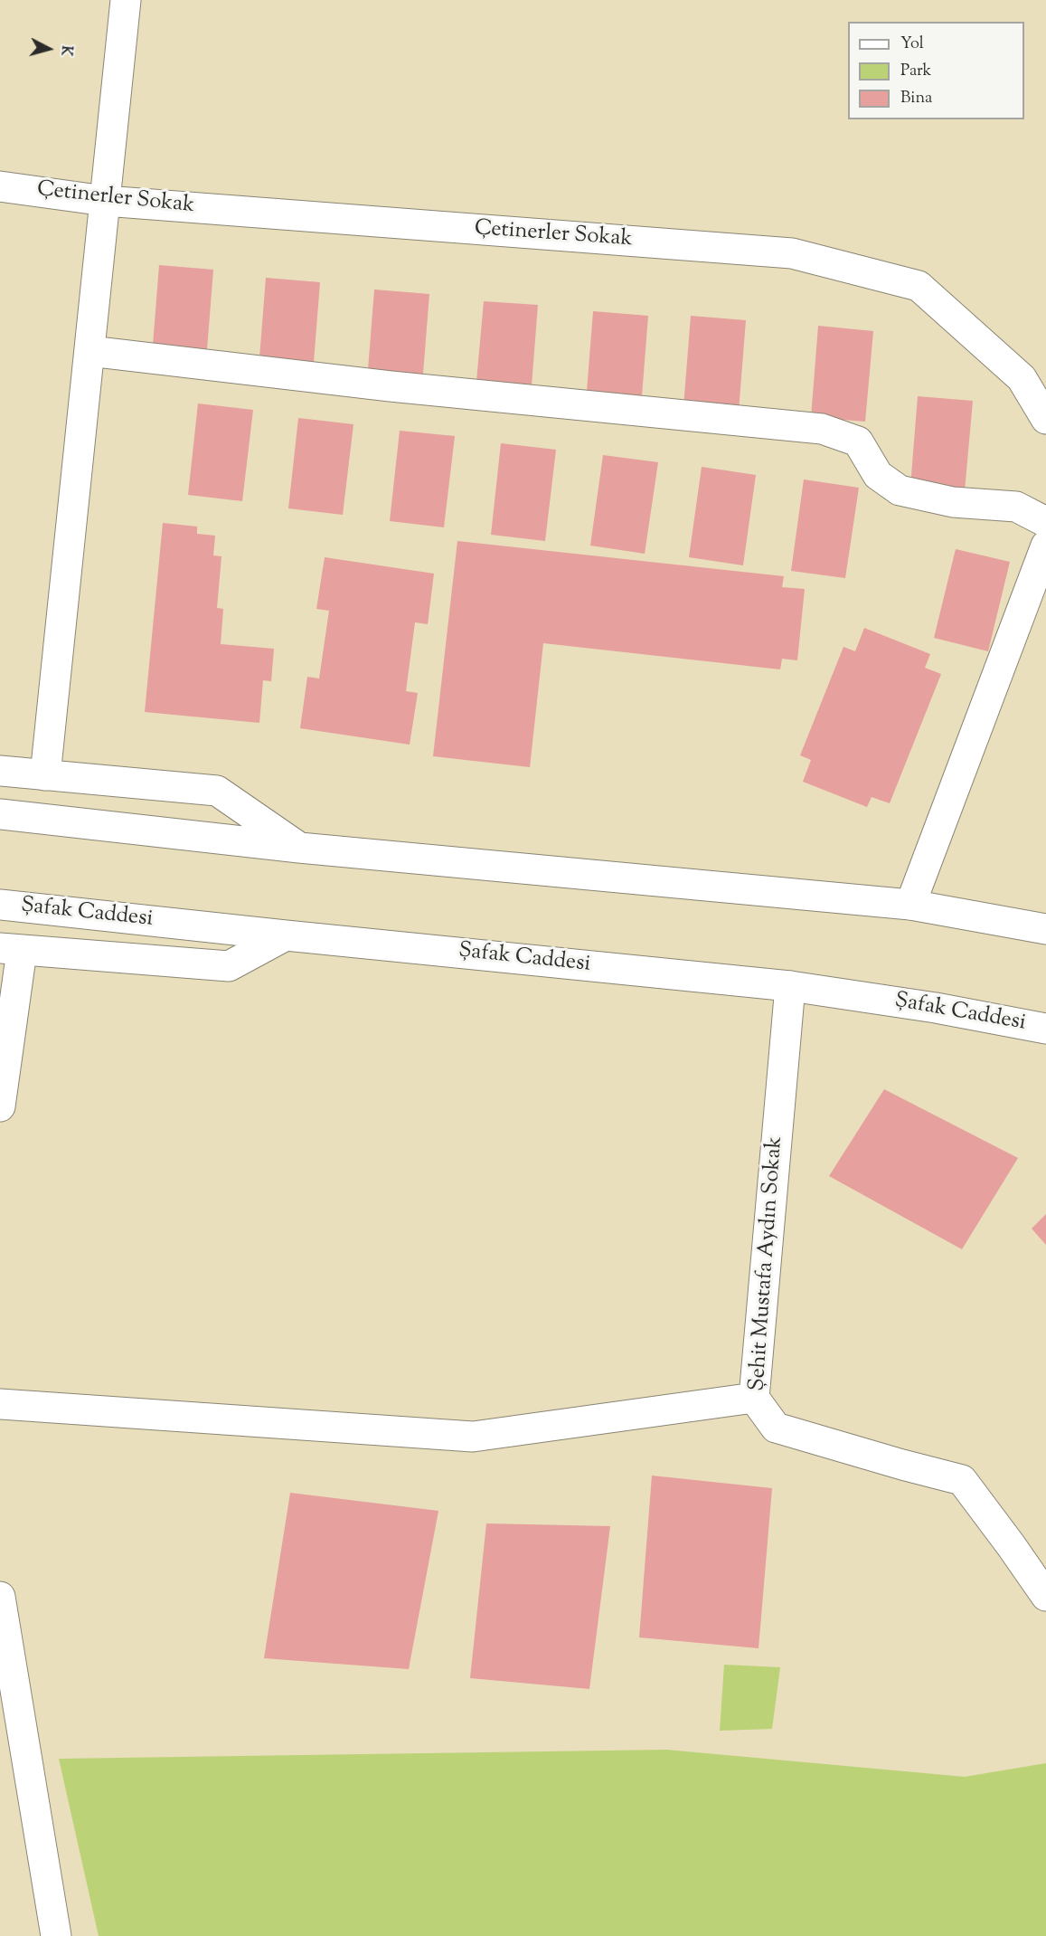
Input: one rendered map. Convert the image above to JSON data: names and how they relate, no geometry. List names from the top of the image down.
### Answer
{
  "streets": {
    "street": ["Çetinerler Sokak", "Şafak Caddesi", "Şehit Mustafa Aydın Sokak"]
  },
  "crossings": [
    ["Şafak Caddesi", "Şehit Mustafa Aydın Sokak"]
  ],
  "legend": ["Yol", "Park", "Bina"],
  "north": "right"
}
